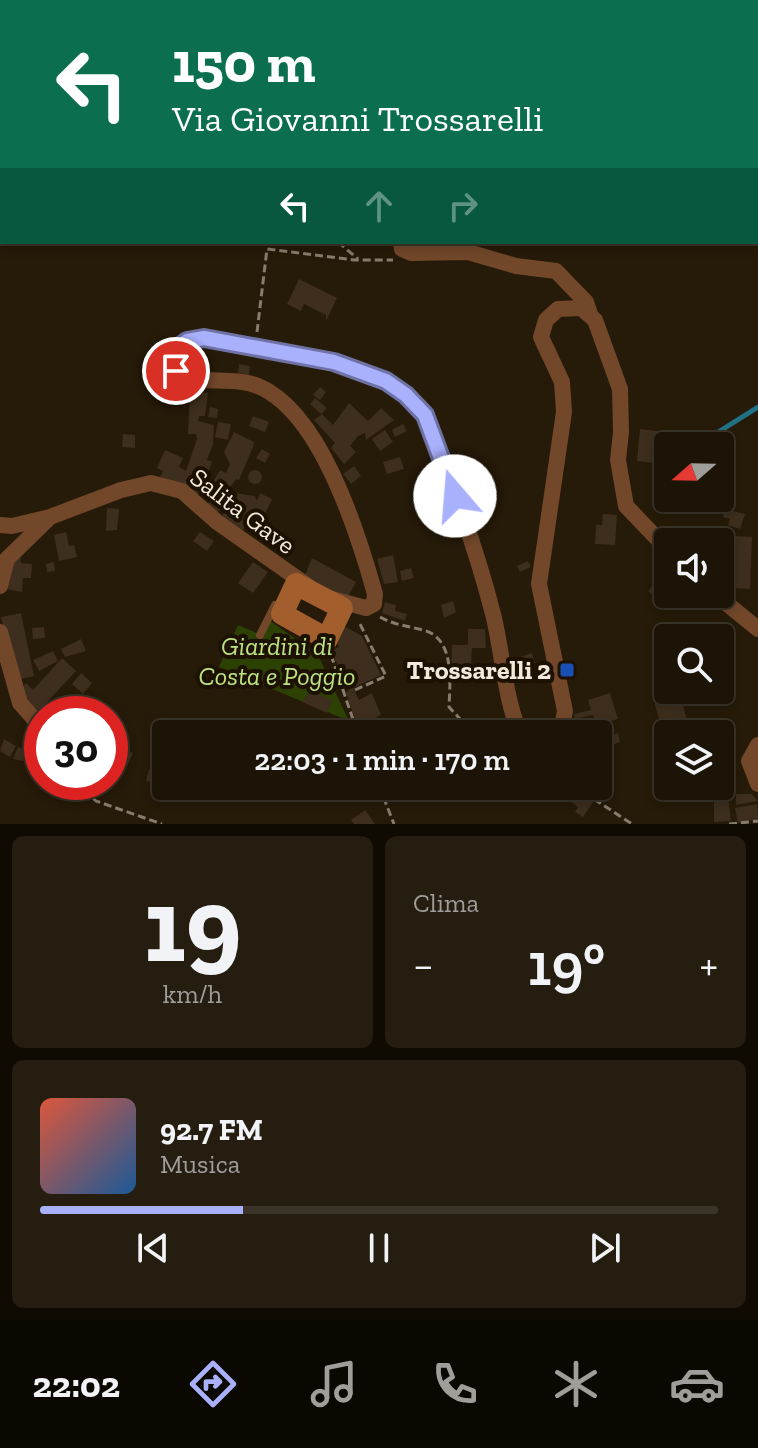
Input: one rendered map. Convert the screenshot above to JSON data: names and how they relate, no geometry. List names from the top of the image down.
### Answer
{
  "streets": {
    "street": ["Salita Gave"]
  },
  "parks": ["Giardini di Costa e Poggio"],
  "places": {
    "transit": ["Trossarelli 2"]
  },
  "north": "left",
  "page": {
    "turn": ["150 m", "Via Giovanni Trossarelli"],
    "limit": "30",
    "trip": "22:03 · 1 min · 170 m",
    "tile": [
      ["19", "km/h"],
      "Clima"
    ],
    "heat": ["−", "19°", "+"],
    "song": ["92.7 FM", "Musica"],
    "tabs": "22:02"
  }
}
